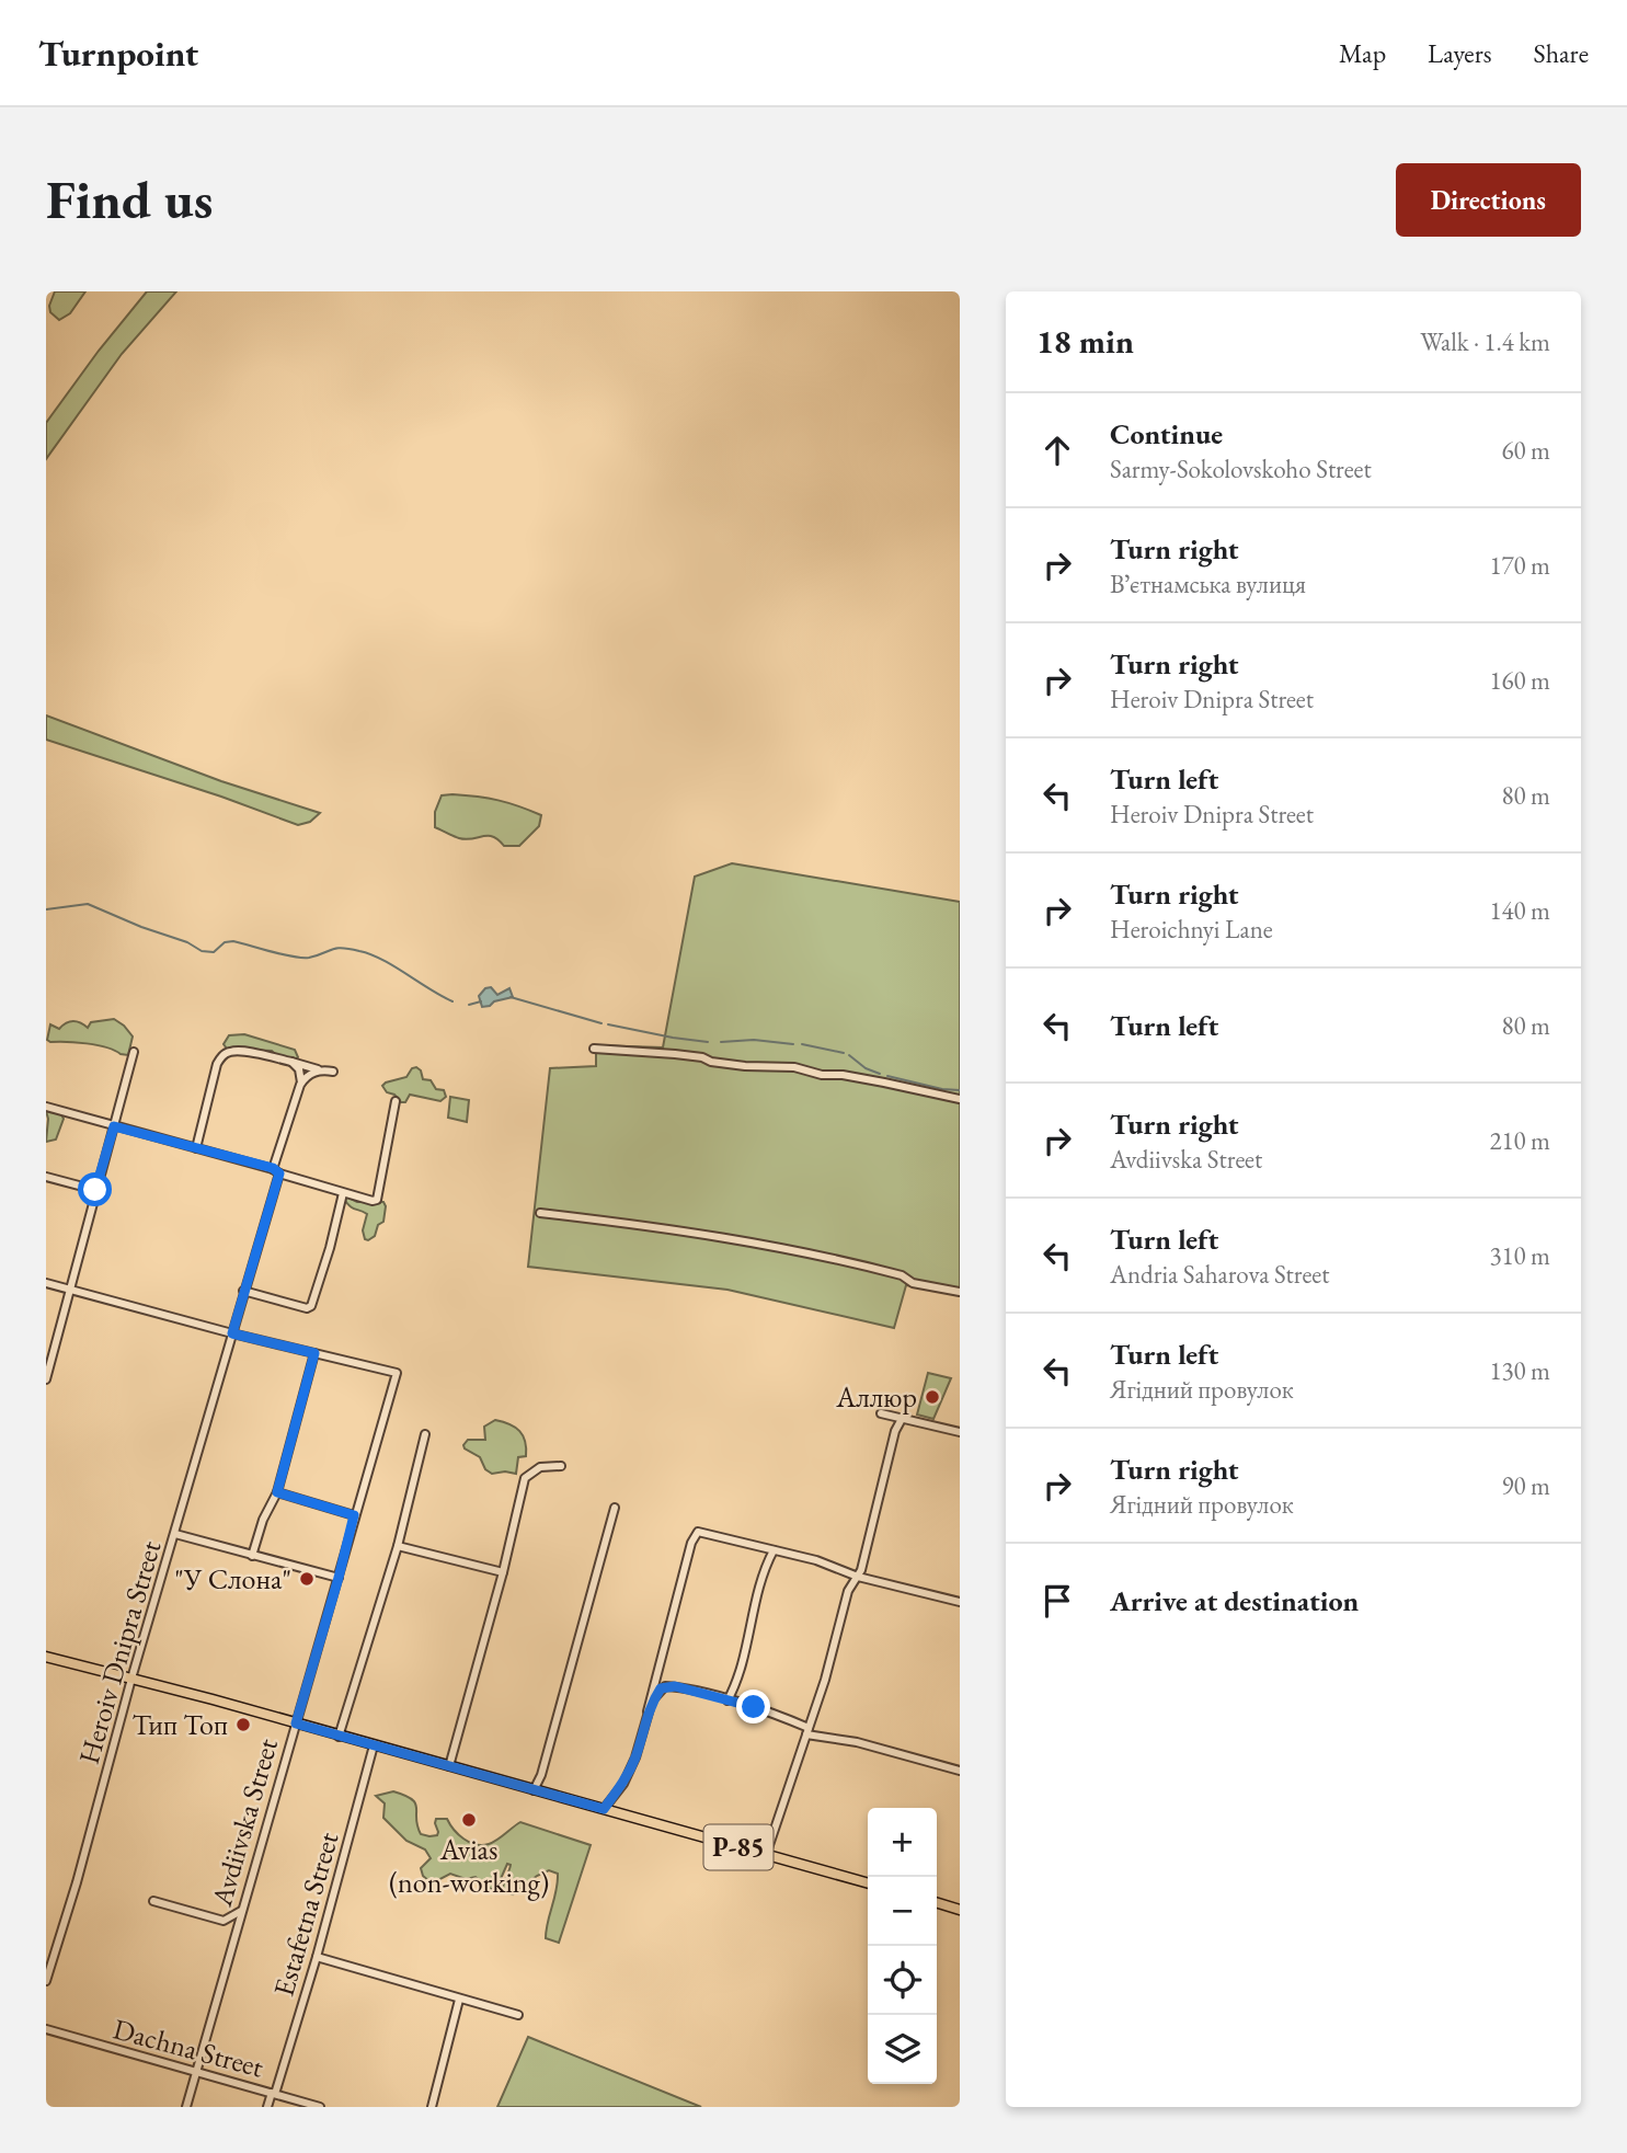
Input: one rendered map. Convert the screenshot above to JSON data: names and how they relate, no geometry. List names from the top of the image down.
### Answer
{
  "streets": {
    "main road": ["Р-85"],
    "street": [
      "Heroiv Dnipra Street",
      "Avdiivska Street",
      "Estafetna Street",
      "Dachna Street"
    ]
  },
  "crossings": [
    ["Heroiv Dnipra Street", "Р-85"],
    ["Avdiivska Street", "Р-85"],
    ["Avdiivska Street", "Dachna Street"],
    ["Р-85", "Estafetna Street"],
    ["Estafetna Street", "Dachna Street"]
  ],
  "places": [
    "Аллюр",
    "\"У Слона\"",
    "Тип Топ",
    "Avias (non-working)"
  ],
  "page": {
    "header": "Turnpoint",
    "nav": ["Map", "Layers", "Share"],
    "buttons": "Directions",
    "title": "Find us",
    "heading": ["18 min", "Walk · 1.4 km"],
    "list": [
      ["Continue", "Sarmy-Sokolovskoho Street", "60 m"],
      ["Turn right", "Вʼєтнамська вулиця", "170 m"],
      ["Turn right", "Heroiv Dnipra Street", "160 m"],
      ["Turn left", "Heroiv Dnipra Street", "80 m"],
      ["Turn right", "Heroichnyi Lane", "140 m"],
      ["Turn left", "80 m"],
      ["Turn right", "Avdiivska Street", "210 m"],
      ["Turn left", "Andria Saharova Street", "310 m"],
      ["Turn left", "Ягідний провулок", "130 m"],
      ["Turn right", "Ягідний провулок", "90 m"],
      "Arrive at destination"
    ],
    "map_buttons": ["+", "−"]
  }
}
